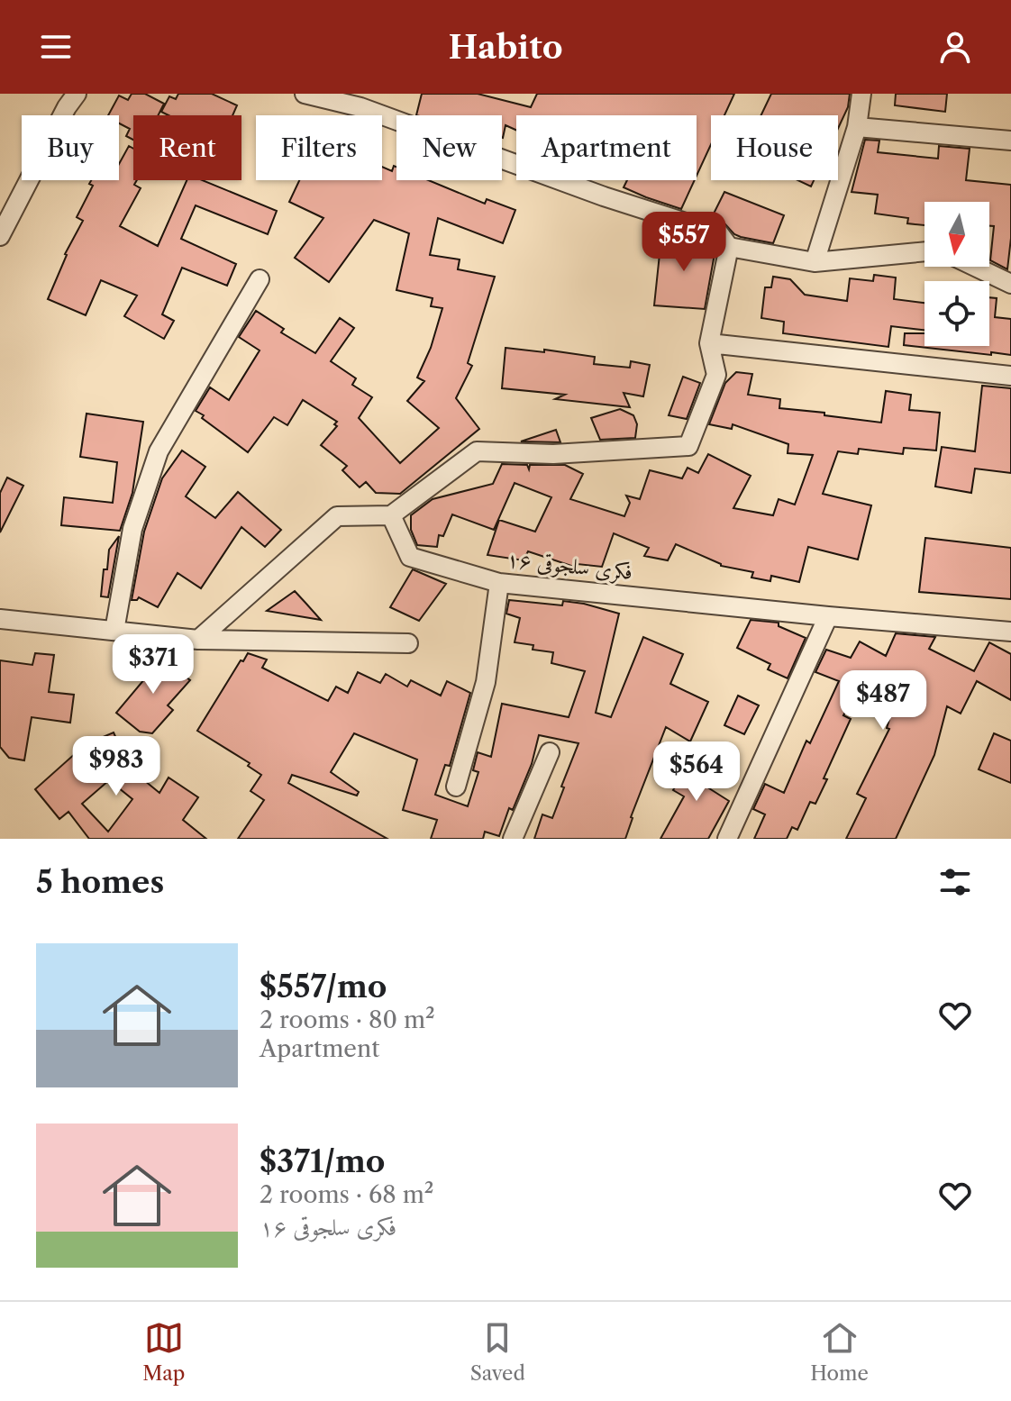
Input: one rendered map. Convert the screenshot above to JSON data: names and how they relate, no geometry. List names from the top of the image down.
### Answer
{
  "streets": {
    "street": ["فکری سلجوقی ۱۶"]
  },
  "north": "bottom",
  "page": {
    "header": "Habito",
    "chip": [
      "Buy",
      "Rent",
      "Filters",
      "New",
      "Apartment",
      "House"
    ],
    "price": [
      "$557",
      "$371",
      "$487",
      "$983",
      "$564"
    ],
    "heading": "5 homes",
    "list": [
      {
        "name": "$557/mo",
        "note": "2 rooms · 80 m² · Apartment"
      },
      {
        "name": "$371/mo",
        "note": "2 rooms · 68 m² · فکری سلجوقی ۱۶"
      }
    ],
    "tabs": ["Map", "Saved", "Home"]
  }
}
